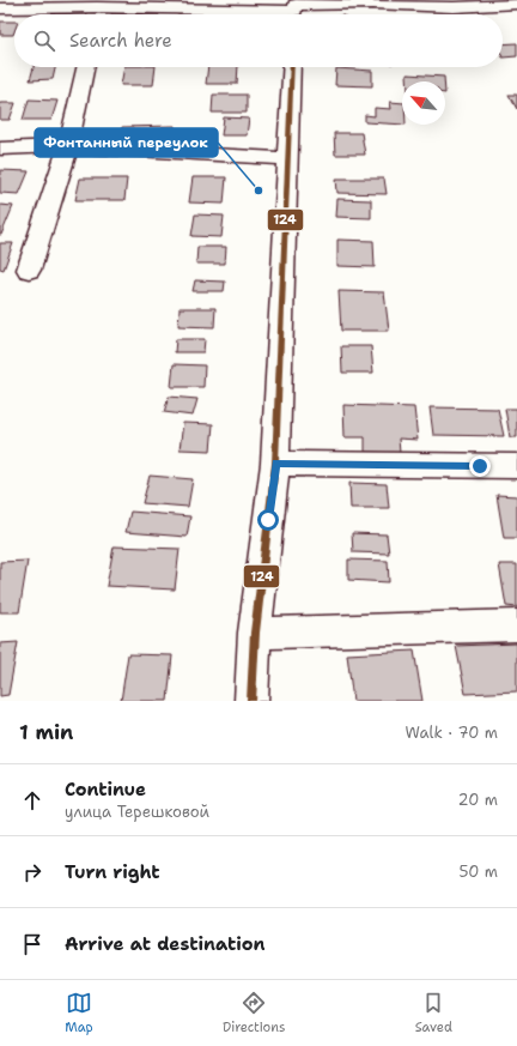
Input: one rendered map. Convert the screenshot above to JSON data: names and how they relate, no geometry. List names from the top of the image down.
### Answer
{
  "places": ["Фонтанный переулок"],
  "lines": ["transit line 124"],
  "north": "top left",
  "page": {
    "search": "Search here",
    "heading": ["1 min", "Walk · 70 m"],
    "list": [
      ["Continue", "улица Терешковой", "20 m"],
      ["Turn right", "50 m"],
      "Arrive at destination"
    ],
    "nav": ["Map", "Directions", "Saved"]
  }
}
